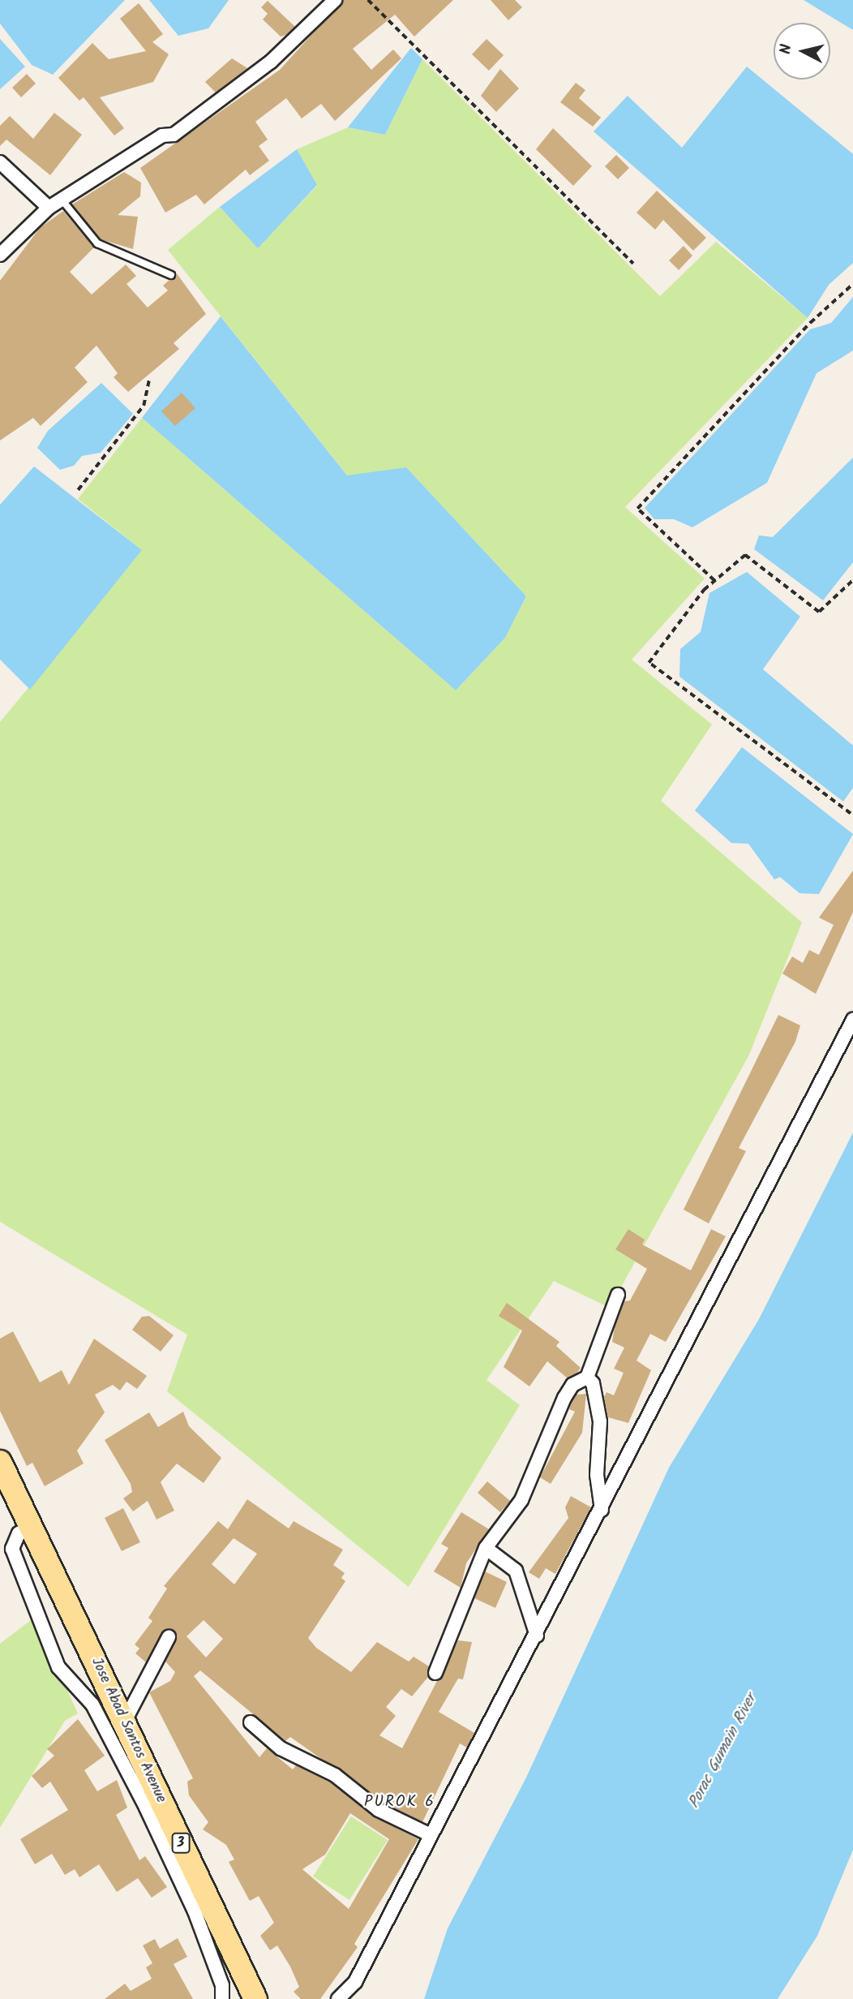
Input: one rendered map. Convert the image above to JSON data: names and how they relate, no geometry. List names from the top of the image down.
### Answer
{
  "streets": {
    "highway": ["Jose Abad Santos Avenue", "3"]
  },
  "districts": ["PUROK 6"],
  "water": ["Porac Gumain River"],
  "north": "left"
}
